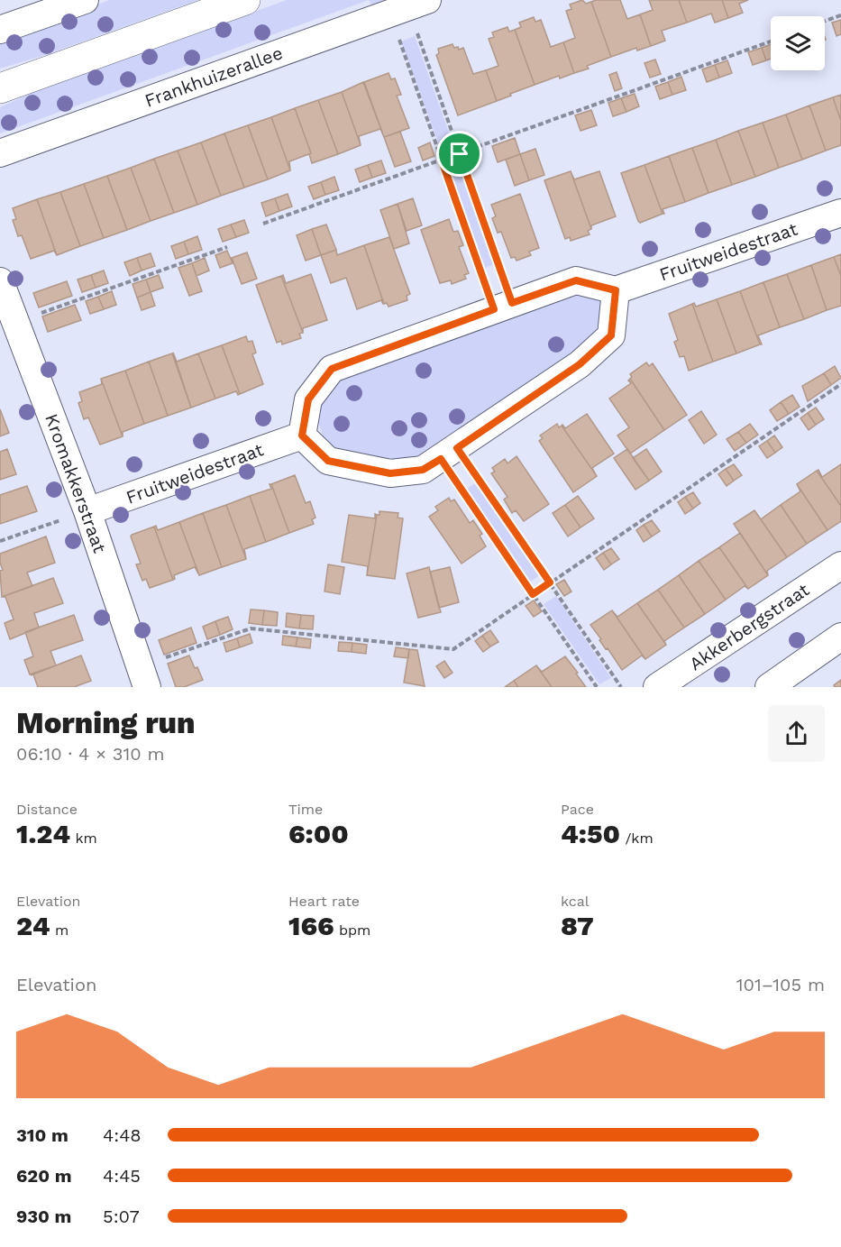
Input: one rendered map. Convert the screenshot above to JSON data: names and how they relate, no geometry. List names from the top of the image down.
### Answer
{
  "streets": {
    "street": [
      "Frankhuizerallee",
      "Fruitweidestraat",
      "Kromakkerstraat",
      "Akkerbergstraat"
    ]
  },
  "crossings": [
    ["Fruitweidestraat", "Kromakkerstraat"]
  ],
  "page": {
    "heading": ["Morning run", "06:10 · 4 × 310 m"],
    "stats": [
      ["Distance", "1.24 km"],
      ["Time", "6:00"],
      ["Pace", "4:50 /km"],
      ["Elevation", "24 m"],
      ["Heart rate", "166 bpm"],
      ["kcal", "87"]
    ],
    "chart": ["Elevation", "101–105 m"],
    "list": [
      {
        "name": "310 m",
        "note": "4:48"
      },
      {
        "name": "620 m",
        "note": "4:45"
      },
      {
        "name": "930 m",
        "note": "5:07"
      }
    ]
  }
}
